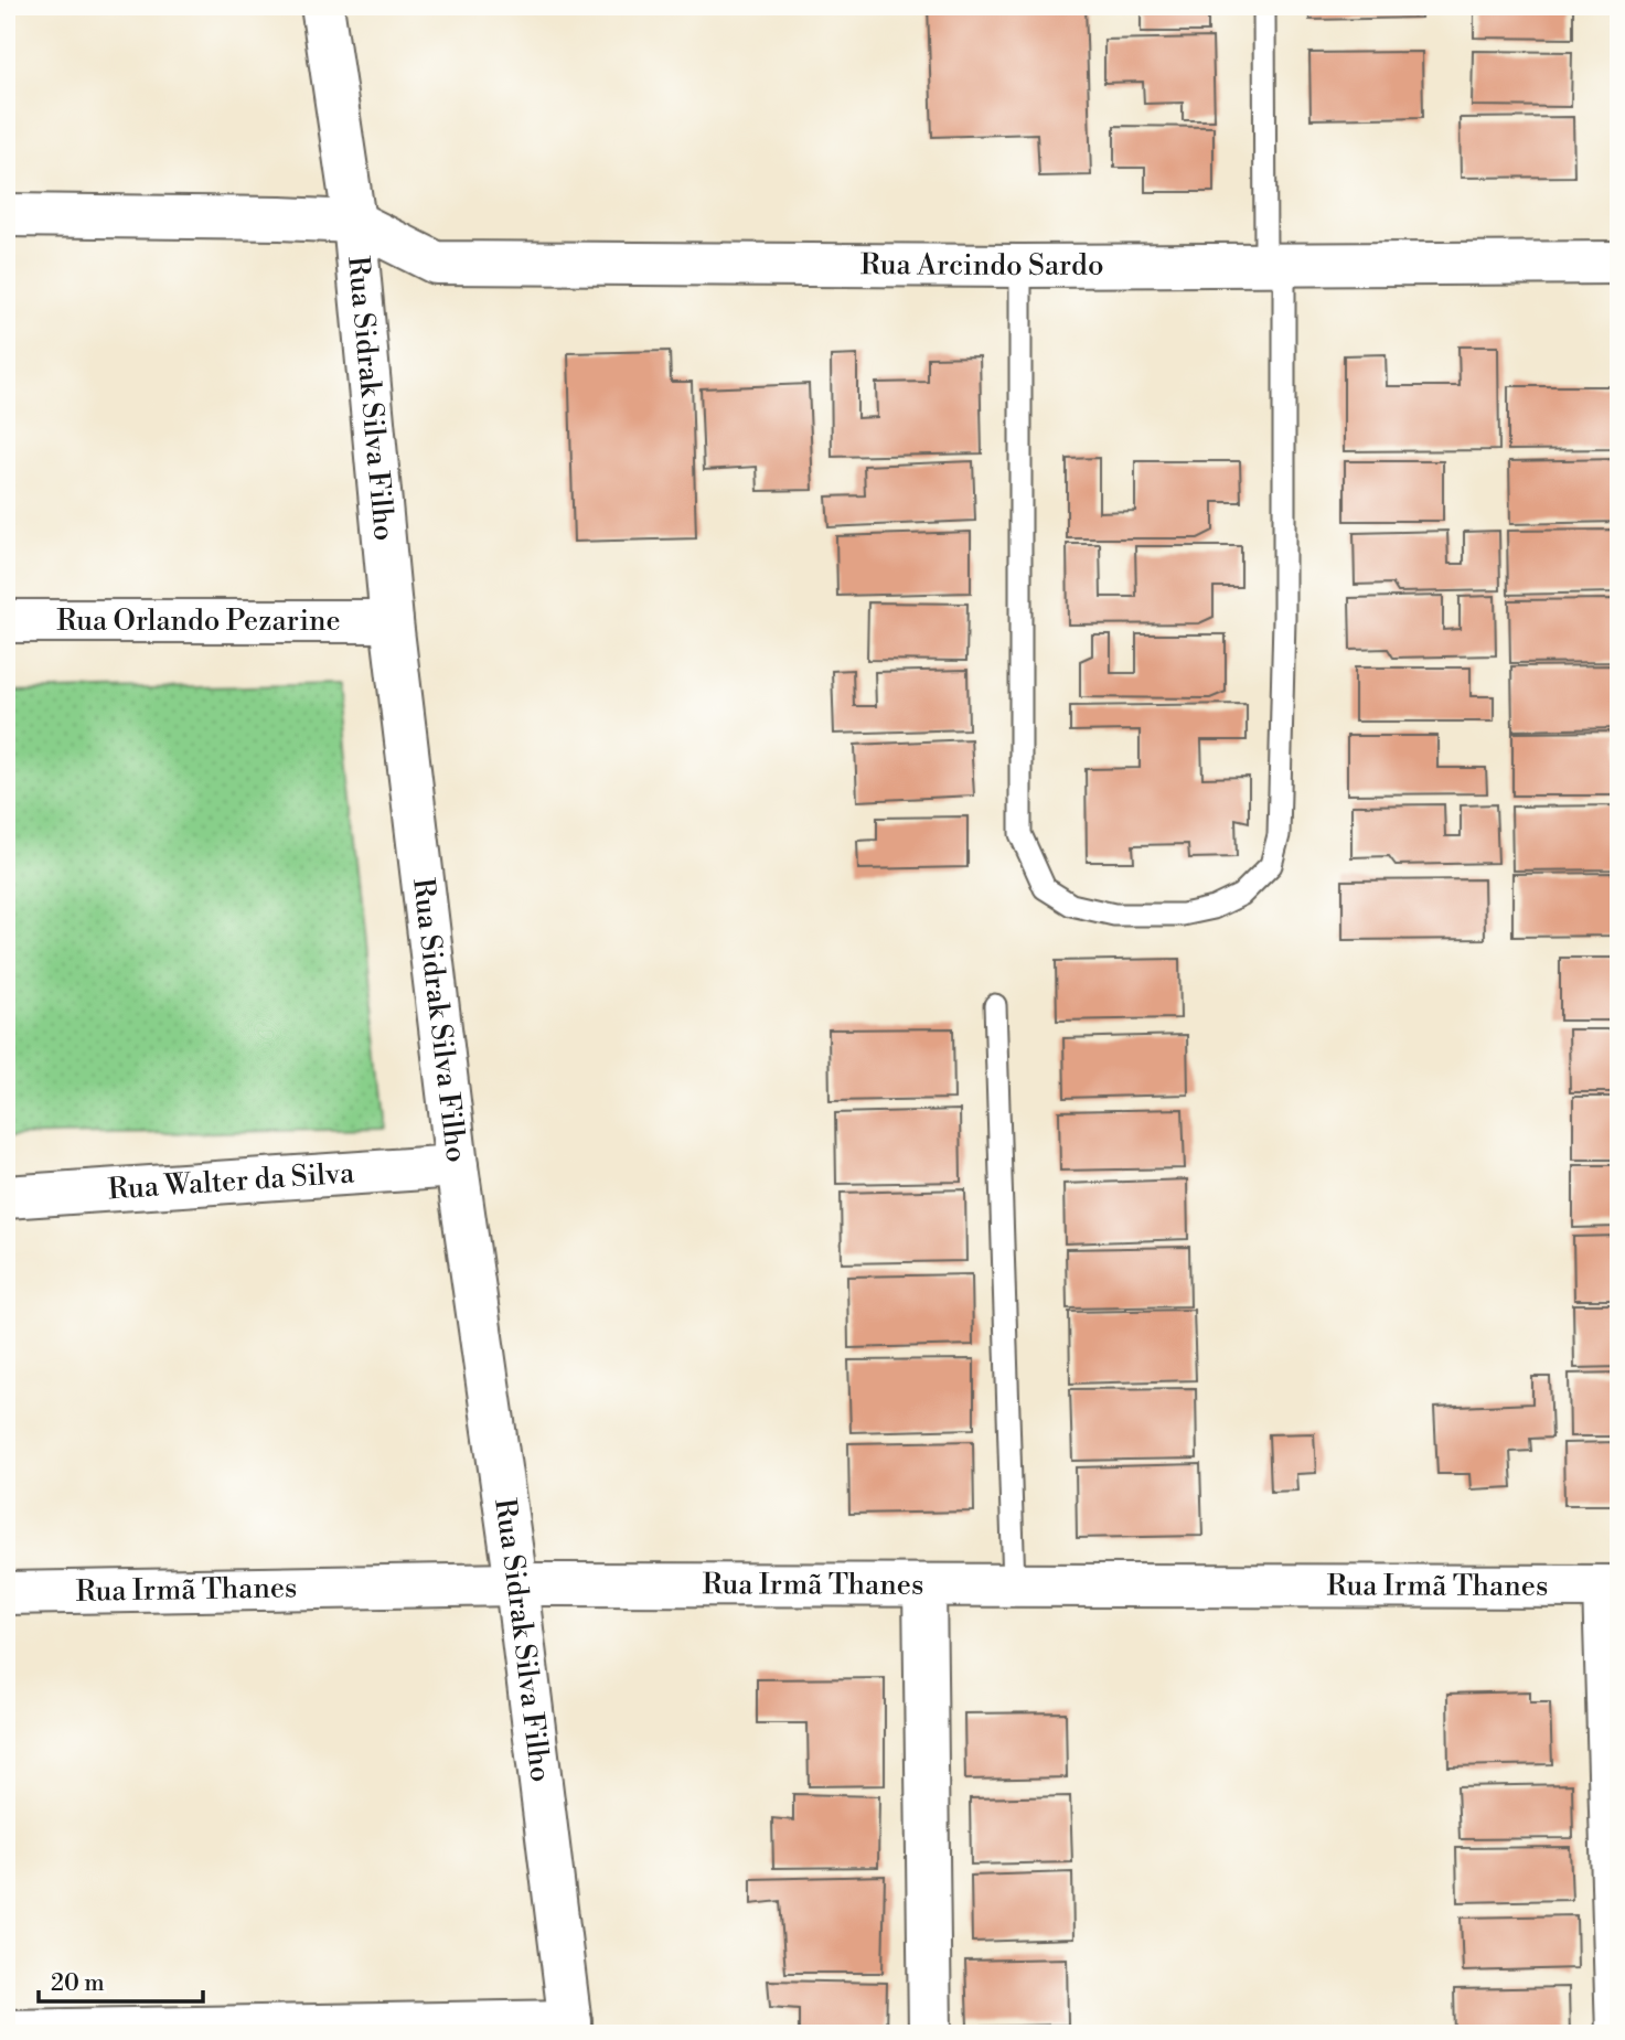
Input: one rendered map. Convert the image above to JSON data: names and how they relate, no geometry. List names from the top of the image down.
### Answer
{
  "streets": {
    "street": [
      "Rua Arcindo Sardo",
      "Rua Sidrak Silva Filho",
      "Rua Orlando Pezarine",
      "Rua Walter da Silva",
      "Rua Irmã Thanes"
    ]
  },
  "crossings": [
    ["Rua Arcindo Sardo", "Rua Sidrak Silva Filho"],
    ["Rua Sidrak Silva Filho", "Rua Orlando Pezarine"],
    ["Rua Sidrak Silva Filho", "Rua Walter da Silva"],
    ["Rua Sidrak Silva Filho", "Rua Irmã Thanes"]
  ],
  "scale_bar": "20 m"
}
